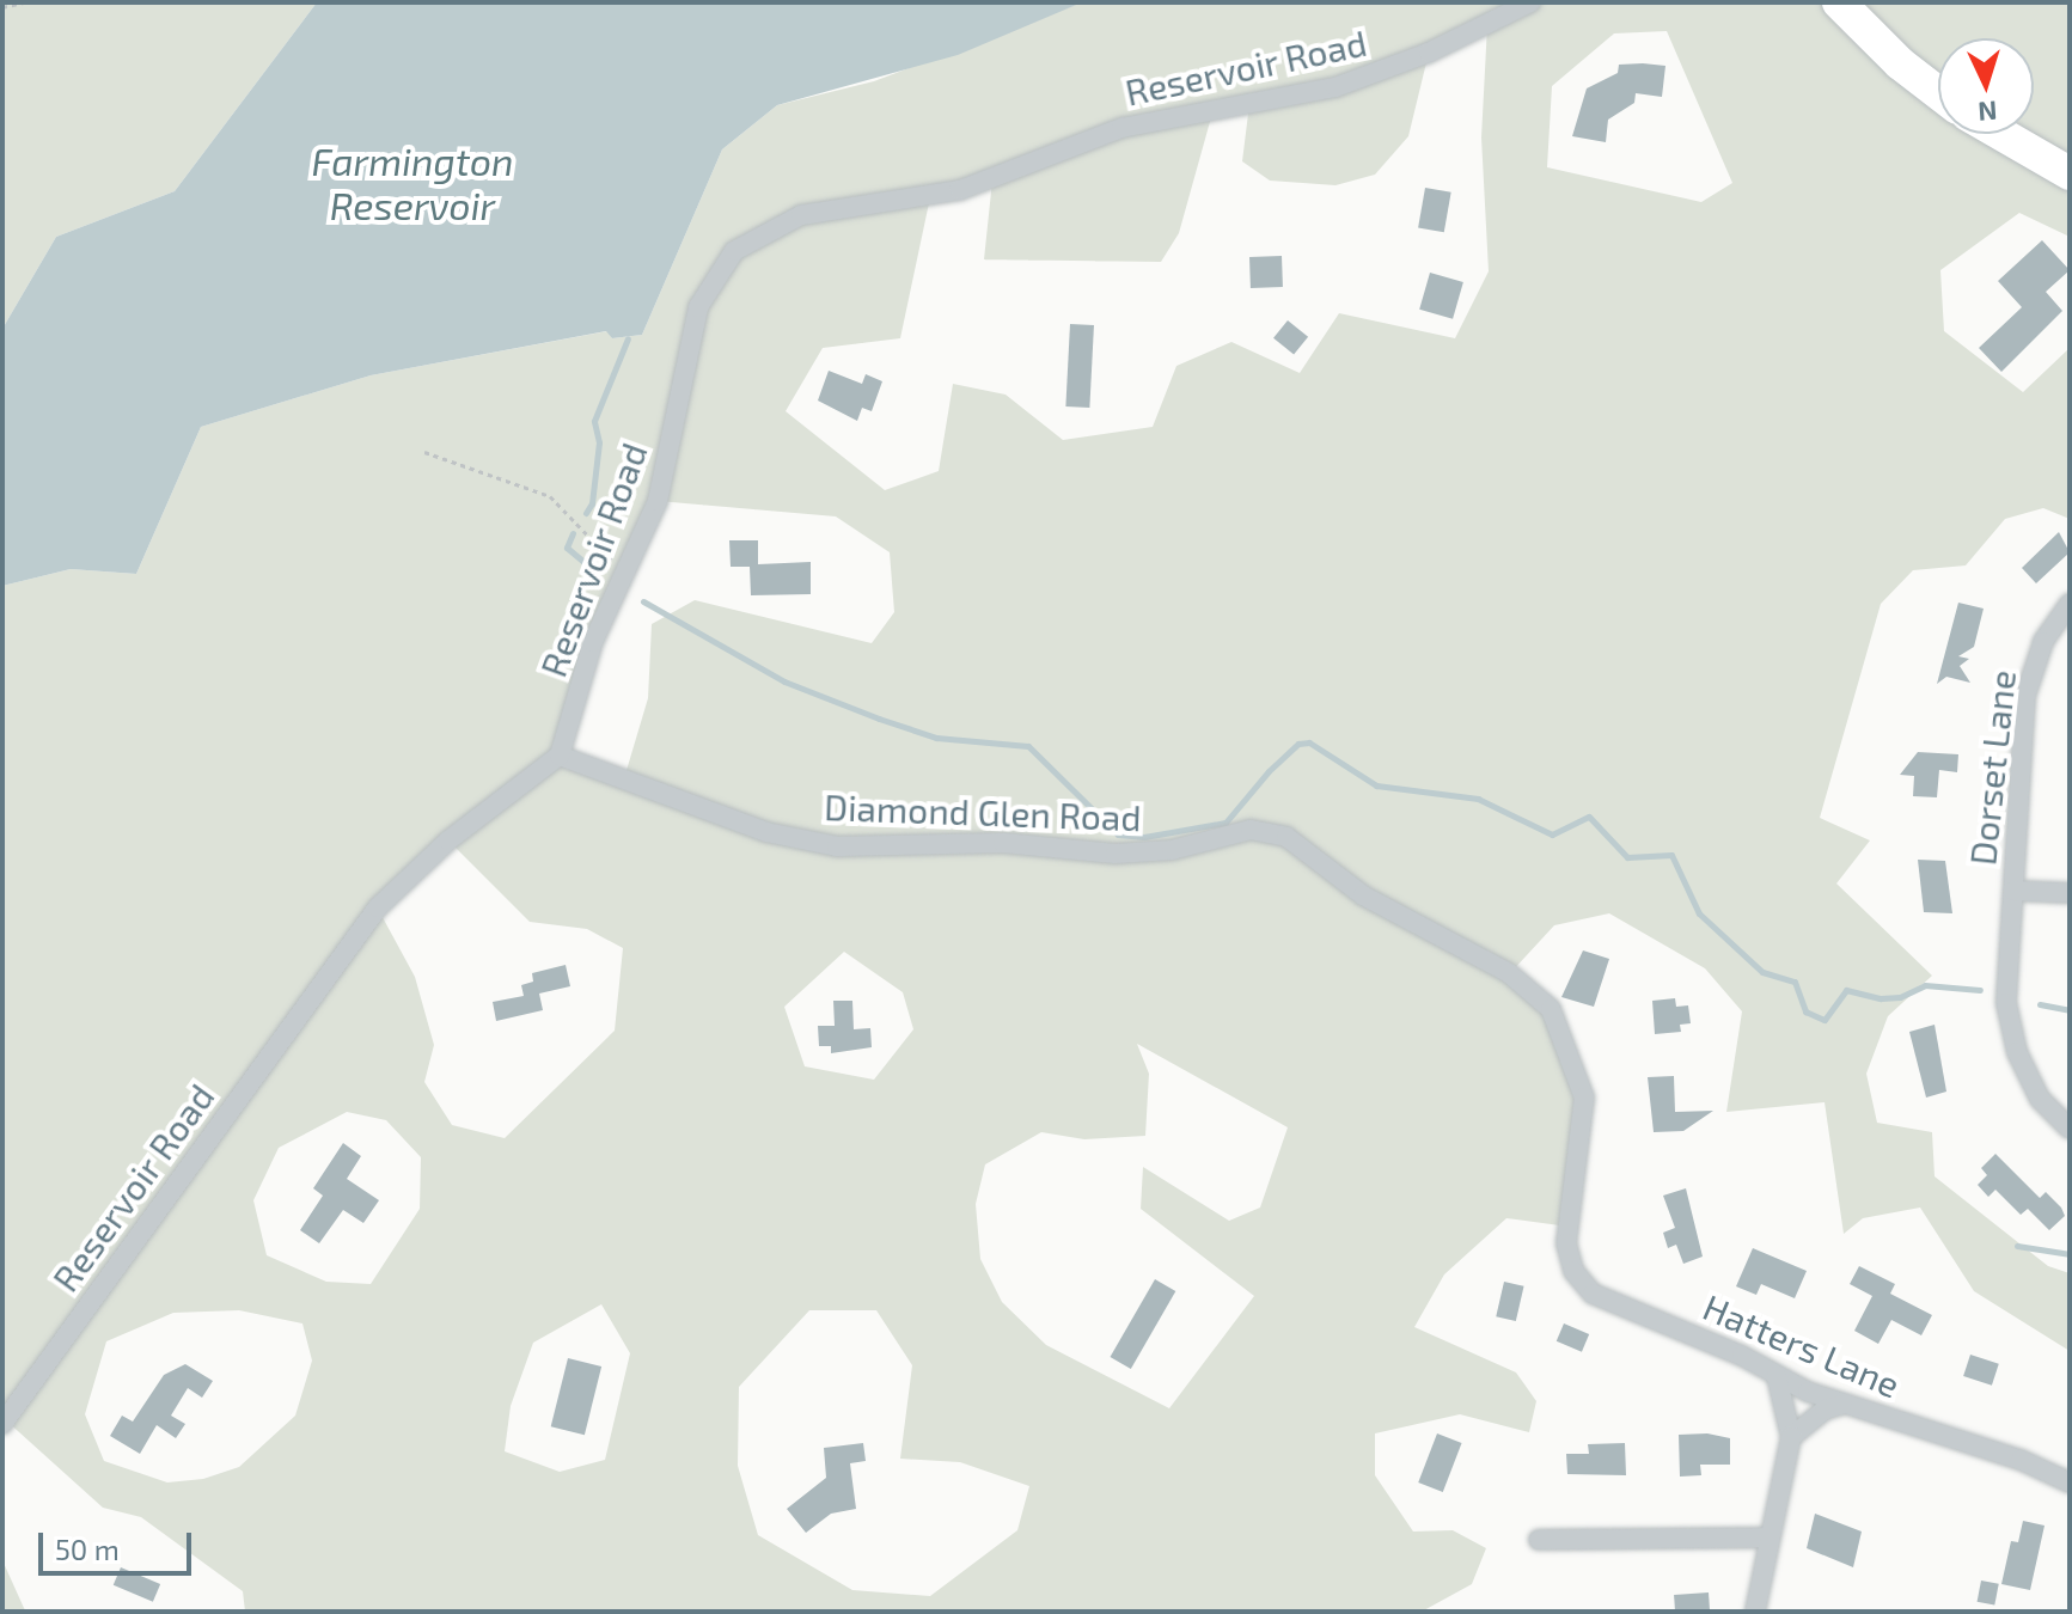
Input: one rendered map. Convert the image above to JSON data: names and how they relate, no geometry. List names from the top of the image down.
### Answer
{
  "streets": {
    "street": [
      "Reservoir Road",
      "Dorset Lane",
      "Diamond Glen Road",
      "Hatters Lane"
    ]
  },
  "crossings": [
    ["Reservoir Road", "Diamond Glen Road"],
    ["Diamond Glen Road", "Hatters Lane"]
  ],
  "water": ["Farmington Reservoir"],
  "scale_bar": "50 m",
  "north": "bottom"
}
